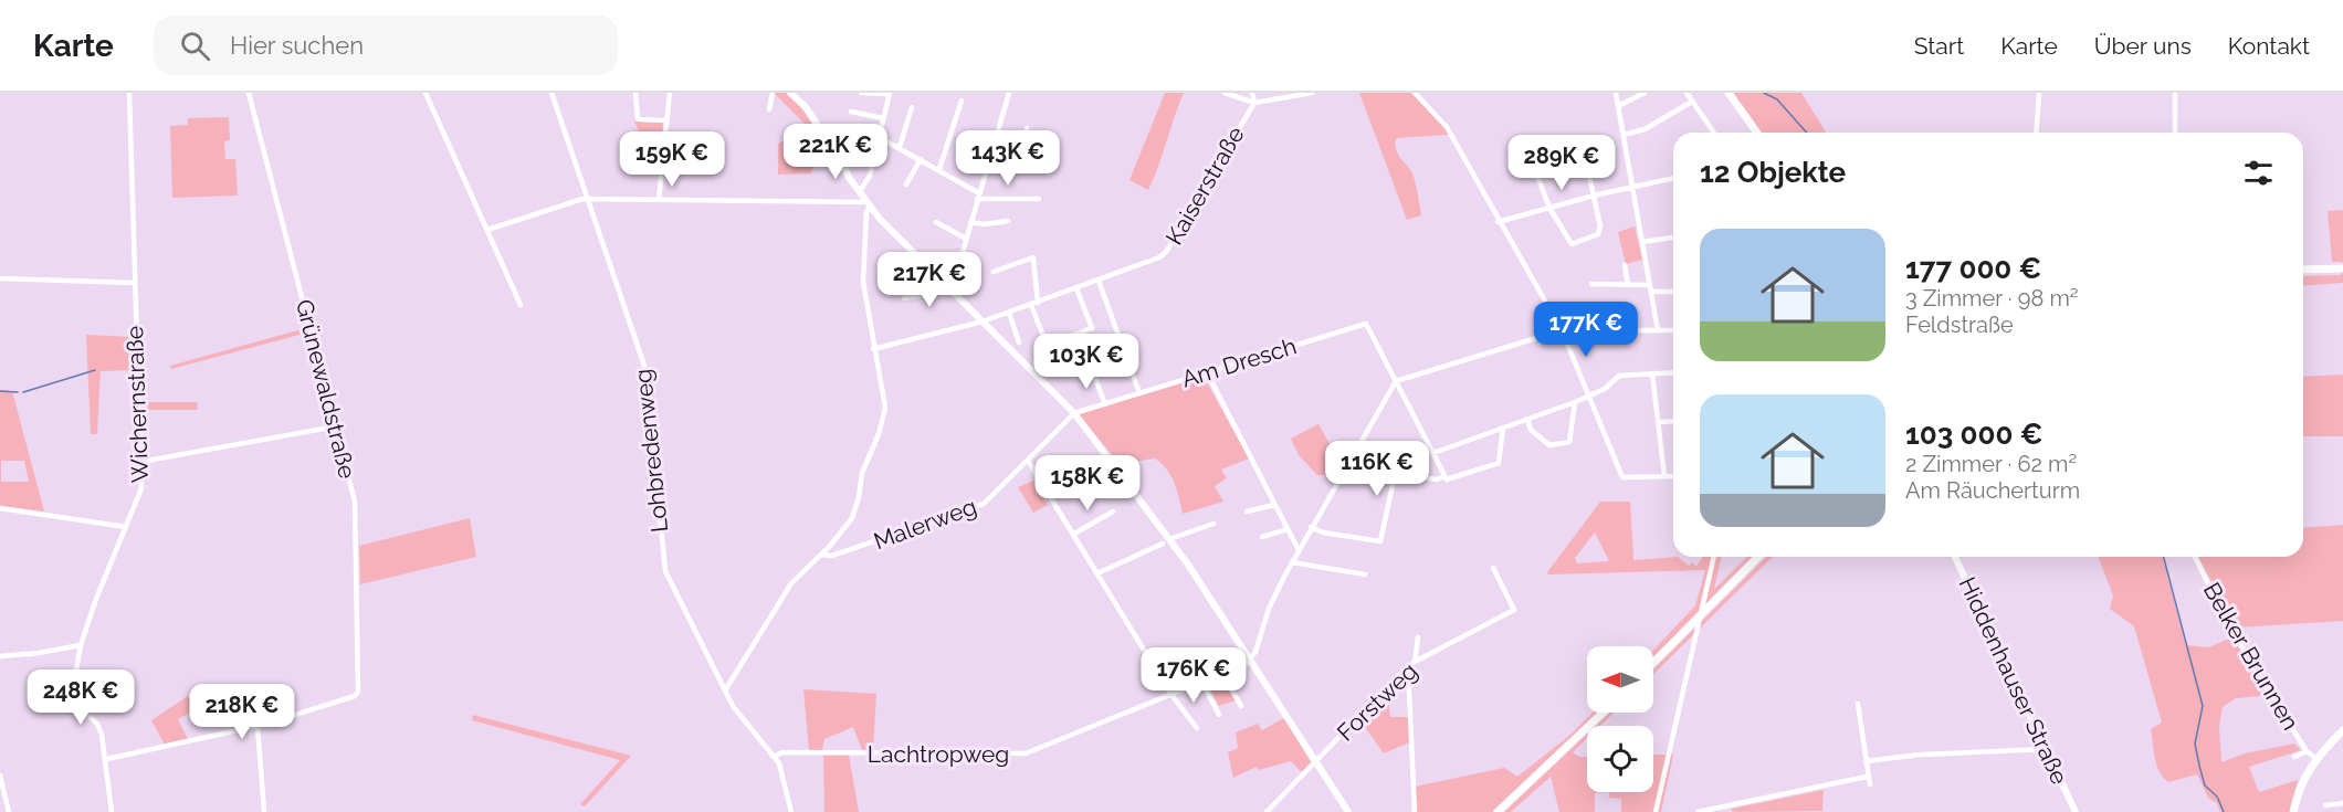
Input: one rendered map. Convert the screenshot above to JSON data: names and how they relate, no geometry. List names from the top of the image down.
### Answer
{
  "streets": {
    "street": [
      "Kaiserstraße",
      "Am Dresch",
      "Grünewaldstraße",
      "Wichernstraße",
      "Lohbredenweg",
      "Malerweg",
      "Belker Brunnen",
      "Hiddenhauser Straße",
      "Forstweg",
      "Lachtropweg"
    ]
  },
  "crossings": [
    ["Am Dresch", "Malerweg"],
    ["Lohbredenweg", "Lachtropweg"]
  ],
  "north": "left",
  "page": {
    "header": "Karte",
    "search": "Hier suchen",
    "nav": [
      "Start",
      "Karte",
      "Über uns",
      "Kontakt"
    ],
    "price": [
      "221K €",
      "143K €",
      "159K €",
      "289K €",
      "217K €",
      "177K €",
      "103K €",
      "116K €",
      "158K €",
      "176K €",
      "248K €",
      "218K €"
    ],
    "heading": "12 Objekte",
    "list": [
      {
        "name": "177 000 €",
        "note": "3 Zimmer · 98 m² · Feldstraße"
      },
      {
        "name": "103 000 €",
        "note": "2 Zimmer · 62 m² · Am Räucherturm"
      }
    ]
  }
}
